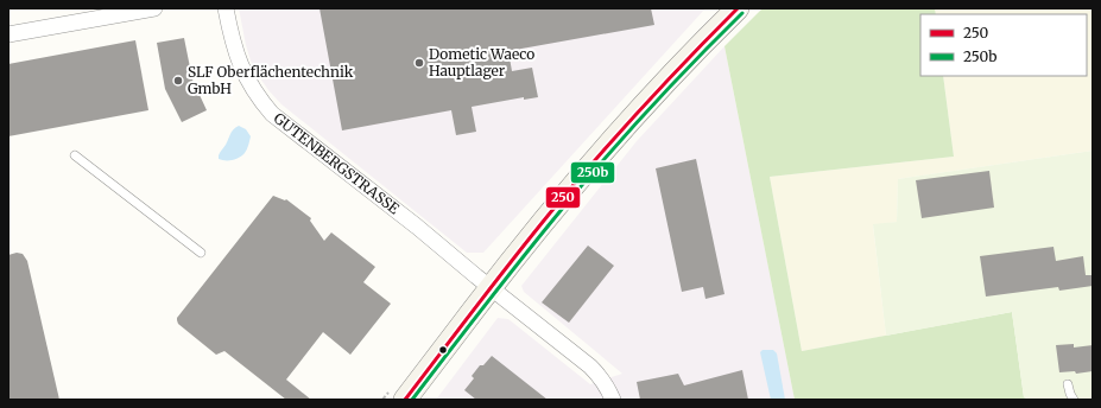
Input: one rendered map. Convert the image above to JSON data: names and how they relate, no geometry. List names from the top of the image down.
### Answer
{
  "streets": {
    "street": ["GUTENBERGSTRASSE"]
  },
  "places": ["Dometic Waeco Hauptlager", "SLF Oberflächentechnik GmbH"],
  "lines": ["transit line 250", "transit line 250b"],
  "legend": ["250", "250b"]
}
